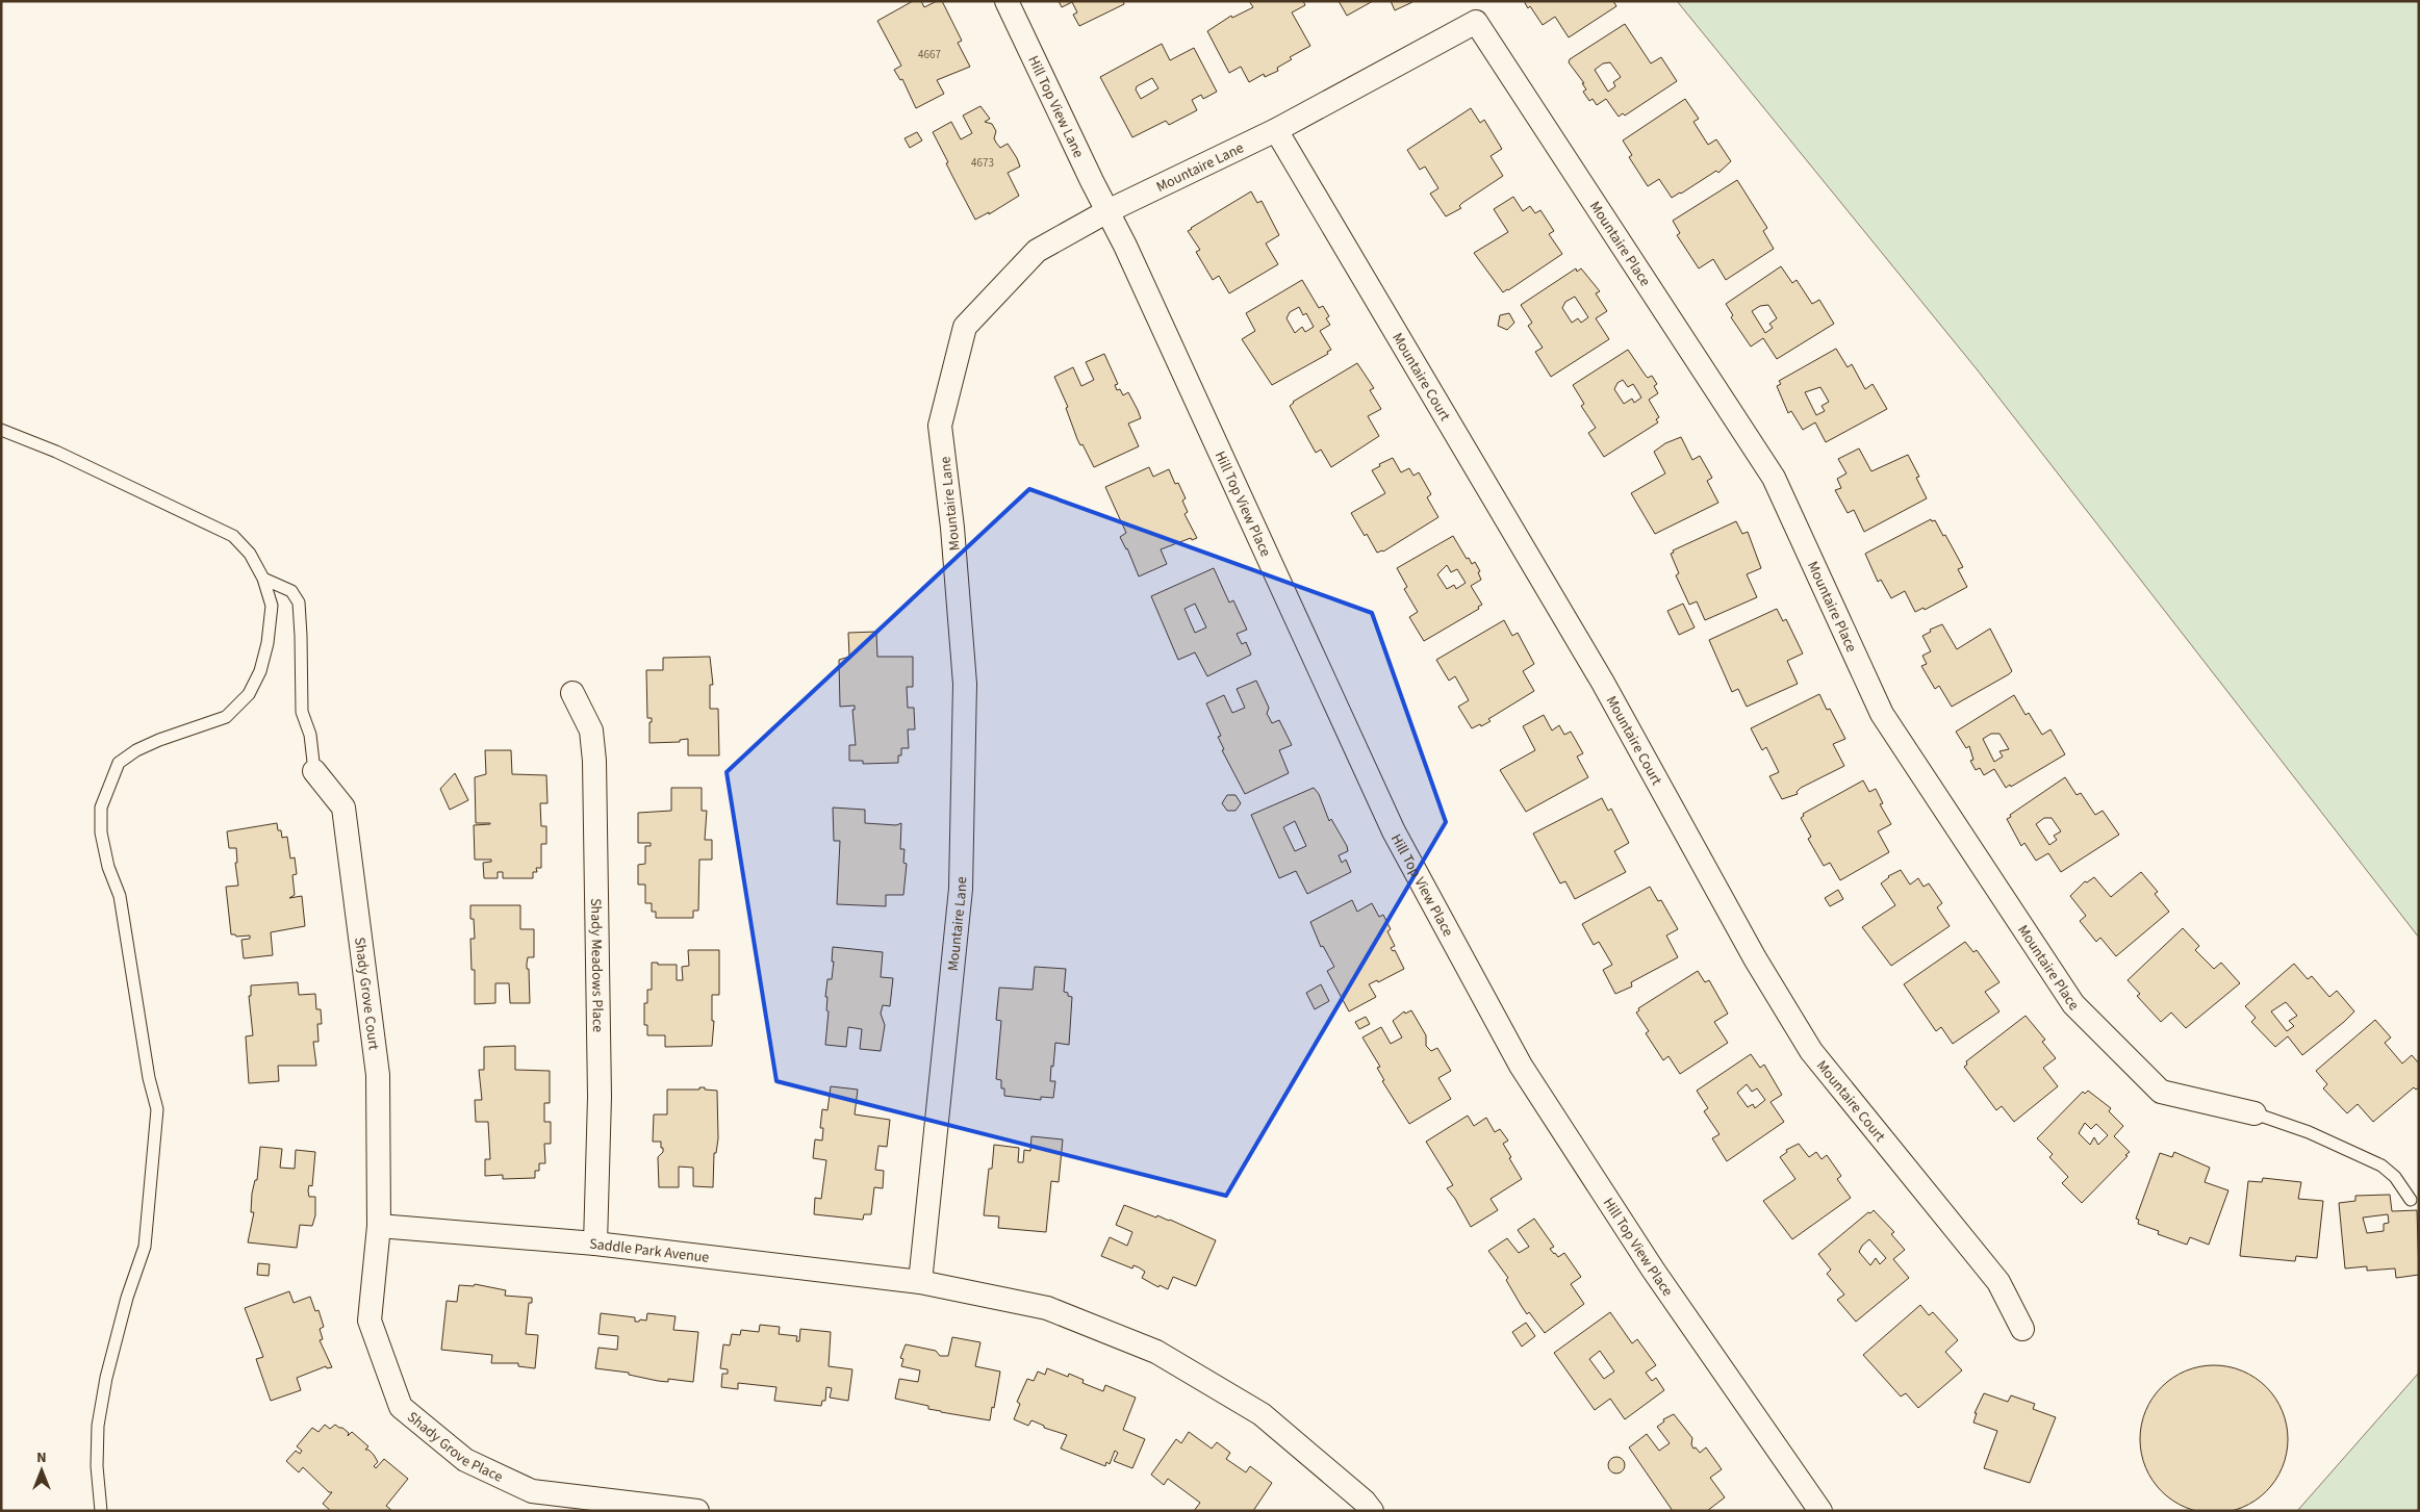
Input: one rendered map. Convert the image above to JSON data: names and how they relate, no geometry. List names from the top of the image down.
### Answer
{
  "streets": {
    "street": [
      "Hill Top View Lane",
      "Mountaire Lane",
      "Mountaire Place",
      "Mountaire Court",
      "Hill Top View Place",
      "Shady Meadows Place",
      "Shady Grove Court",
      "Saddle Park Avenue",
      "Shady Grove Place"
    ]
  },
  "crossings": [
    ["Hill Top View Lane", "Mountaire Lane"],
    ["Hill Top View Lane", "Hill Top View Place"],
    ["Mountaire Lane", "Mountaire Place"],
    ["Mountaire Lane", "Mountaire Court"],
    ["Mountaire Lane", "Hill Top View Place"],
    ["Mountaire Lane", "Saddle Park Avenue"],
    ["Shady Meadows Place", "Saddle Park Avenue"],
    ["Shady Grove Court", "Saddle Park Avenue"],
    ["Shady Grove Court", "Shady Grove Place"],
    ["Saddle Park Avenue", "Shady Grove Place"]
  ],
  "house_numbers": ["4667", "4673"],
  "north": "top"
}
